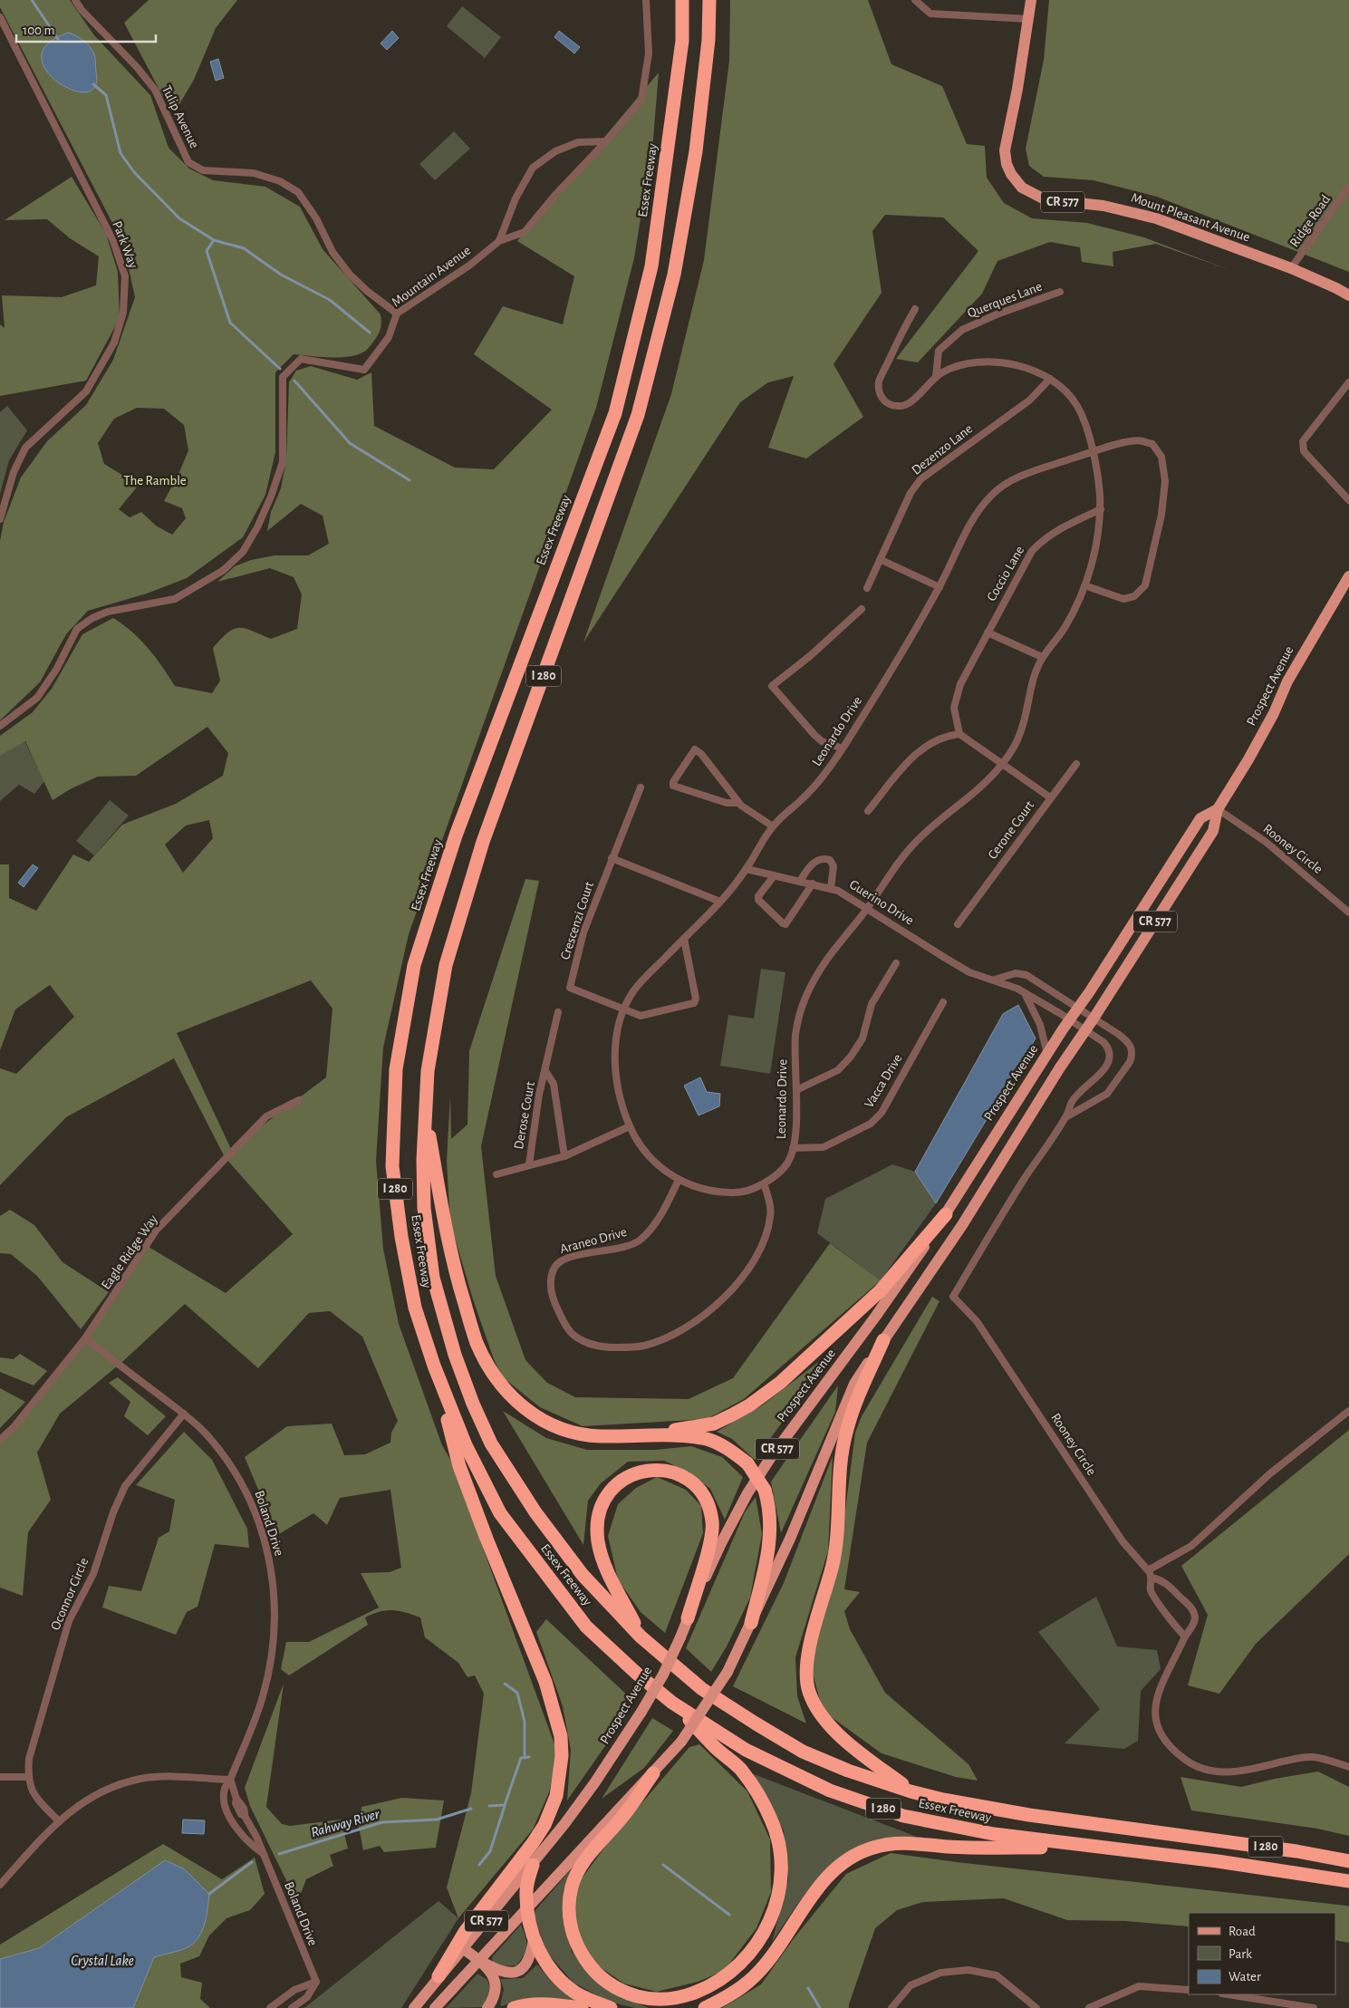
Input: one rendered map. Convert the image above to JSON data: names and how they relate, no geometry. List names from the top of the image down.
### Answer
{
  "streets": {
    "highway": ["Essex Freeway", "I 280"],
    "main road": ["CR 577", "Mount Pleasant Avenue", "Prospect Avenue"],
    "street": [
      "Tulip Avenue",
      "Ridge Road",
      "Park Way",
      "Mountain Avenue",
      "Querques Lane",
      "Dezenzo Lane",
      "Coccio Lane",
      "Leonardo Drive",
      "Cerone Court",
      "Rooney Circle",
      "Guerino Drive",
      "Crescenzi Court",
      "Vacca Drive",
      "Derose Court",
      "Araneo Drive",
      "Eagle Ridge Way",
      "Boland Drive",
      "Oconnor Circle"
    ]
  },
  "crossings": [
    ["Tulip Avenue", "Mountain Avenue"],
    ["Mount Pleasant Avenue", "Ridge Road"],
    ["Querques Lane", "Leonardo Drive"],
    ["Dezenzo Lane", "Leonardo Drive"],
    ["Coccio Lane", "Leonardo Drive"],
    ["Coccio Lane", "Cerone Court"],
    ["Prospect Avenue", "Rooney Circle"],
    ["Prospect Avenue", "Guerino Drive"],
    ["Leonardo Drive", "Cerone Court"],
    ["Leonardo Drive", "Guerino Drive"],
    ["Leonardo Drive", "Crescenzi Court"],
    ["Leonardo Drive", "Vacca Drive"],
    ["Leonardo Drive", "Derose Court"],
    ["Leonardo Drive", "Araneo Drive"],
    ["Rooney Circle", "Guerino Drive"],
    ["Eagle Ridge Way", "Boland Drive"],
    ["Boland Drive", "Oconnor Circle"]
  ],
  "water": ["Rahway River", "Crystal Lake"],
  "parks": ["The Ramble"],
  "legend": ["Road", "Park", "Water"],
  "scale_bar": "100 m"
}
